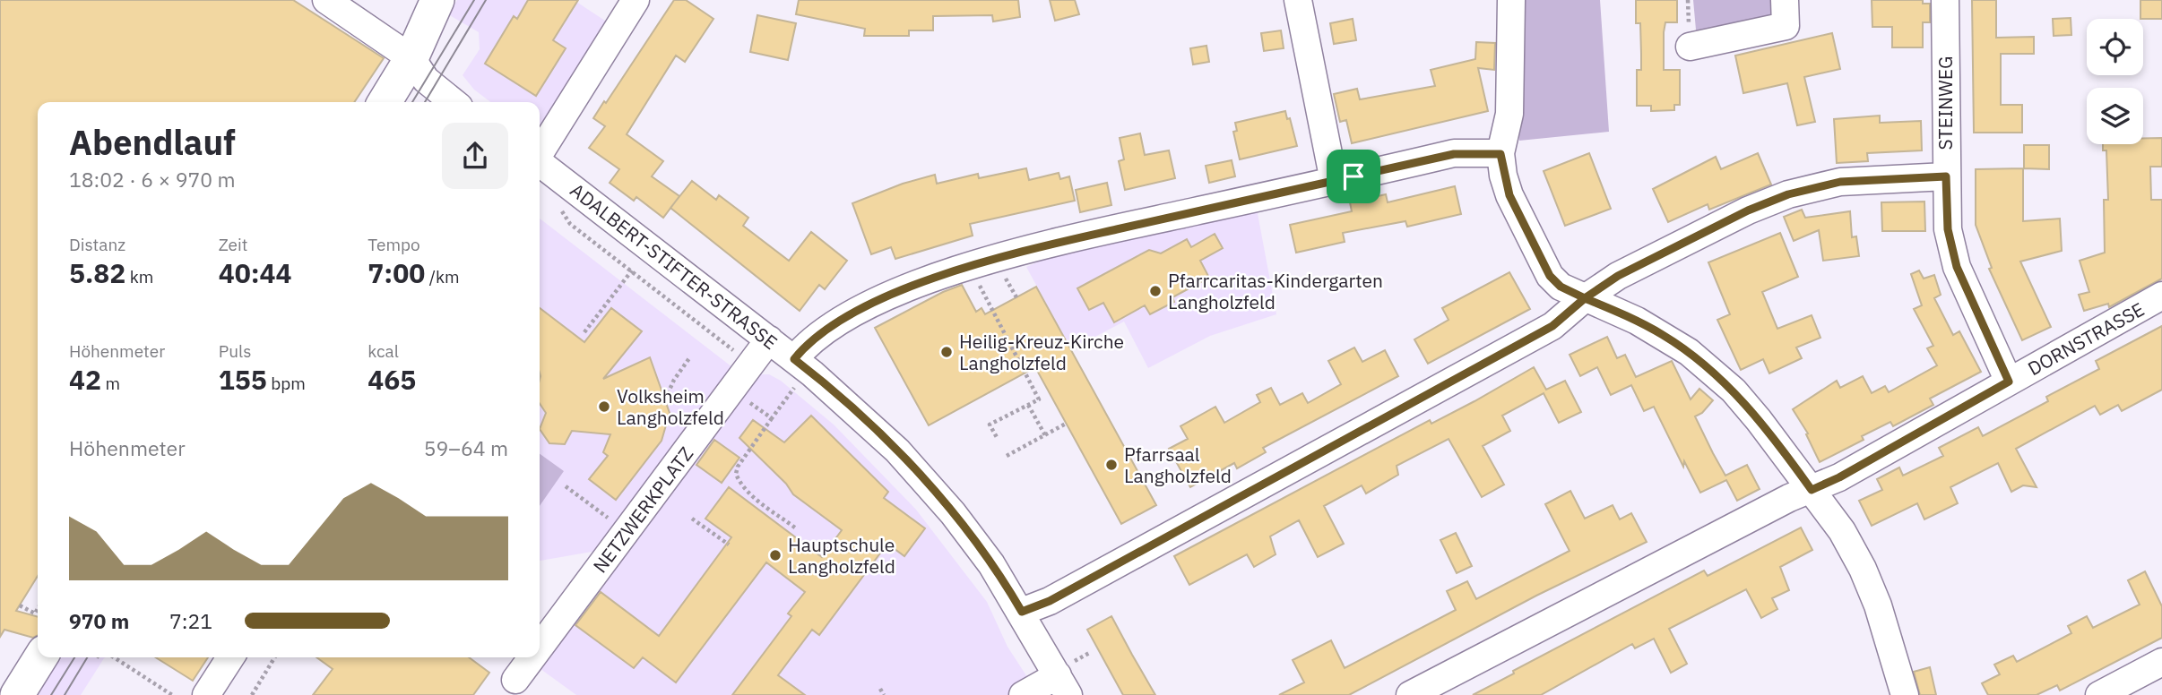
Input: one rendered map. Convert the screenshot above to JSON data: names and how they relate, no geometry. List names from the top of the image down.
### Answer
{
  "streets": {
    "street": [
      "STEINWEG",
      "ADALBERT-STIFTER-STRASSE",
      "DORNSTRASSE",
      "NETZWERKPLATZ"
    ]
  },
  "crossings": [
    ["STEINWEG", "DORNSTRASSE"],
    ["ADALBERT-STIFTER-STRASSE", "NETZWERKPLATZ"]
  ],
  "places": [
    "Pfarrcaritas-Kindergarten Langholzfeld",
    "Heilig-Kreuz-Kirche Langholzfeld",
    "Volksheim Langholzfeld",
    "Pfarrsaal Langholzfeld",
    "Hauptschule Langholzfeld"
  ],
  "page": {
    "heading": ["Abendlauf", "18:02 · 6 × 970 m"],
    "stats": [
      ["Distanz", "5.82 km"],
      ["Zeit", "40:44"],
      ["Tempo", "7:00 /km"],
      ["Höhenmeter", "42 m"],
      ["Puls", "155 bpm"],
      ["kcal", "465"]
    ],
    "chart": ["Höhenmeter", "59–64 m"],
    "list": [
      {
        "name": "970 m",
        "note": "7:21"
      }
    ]
  }
}
